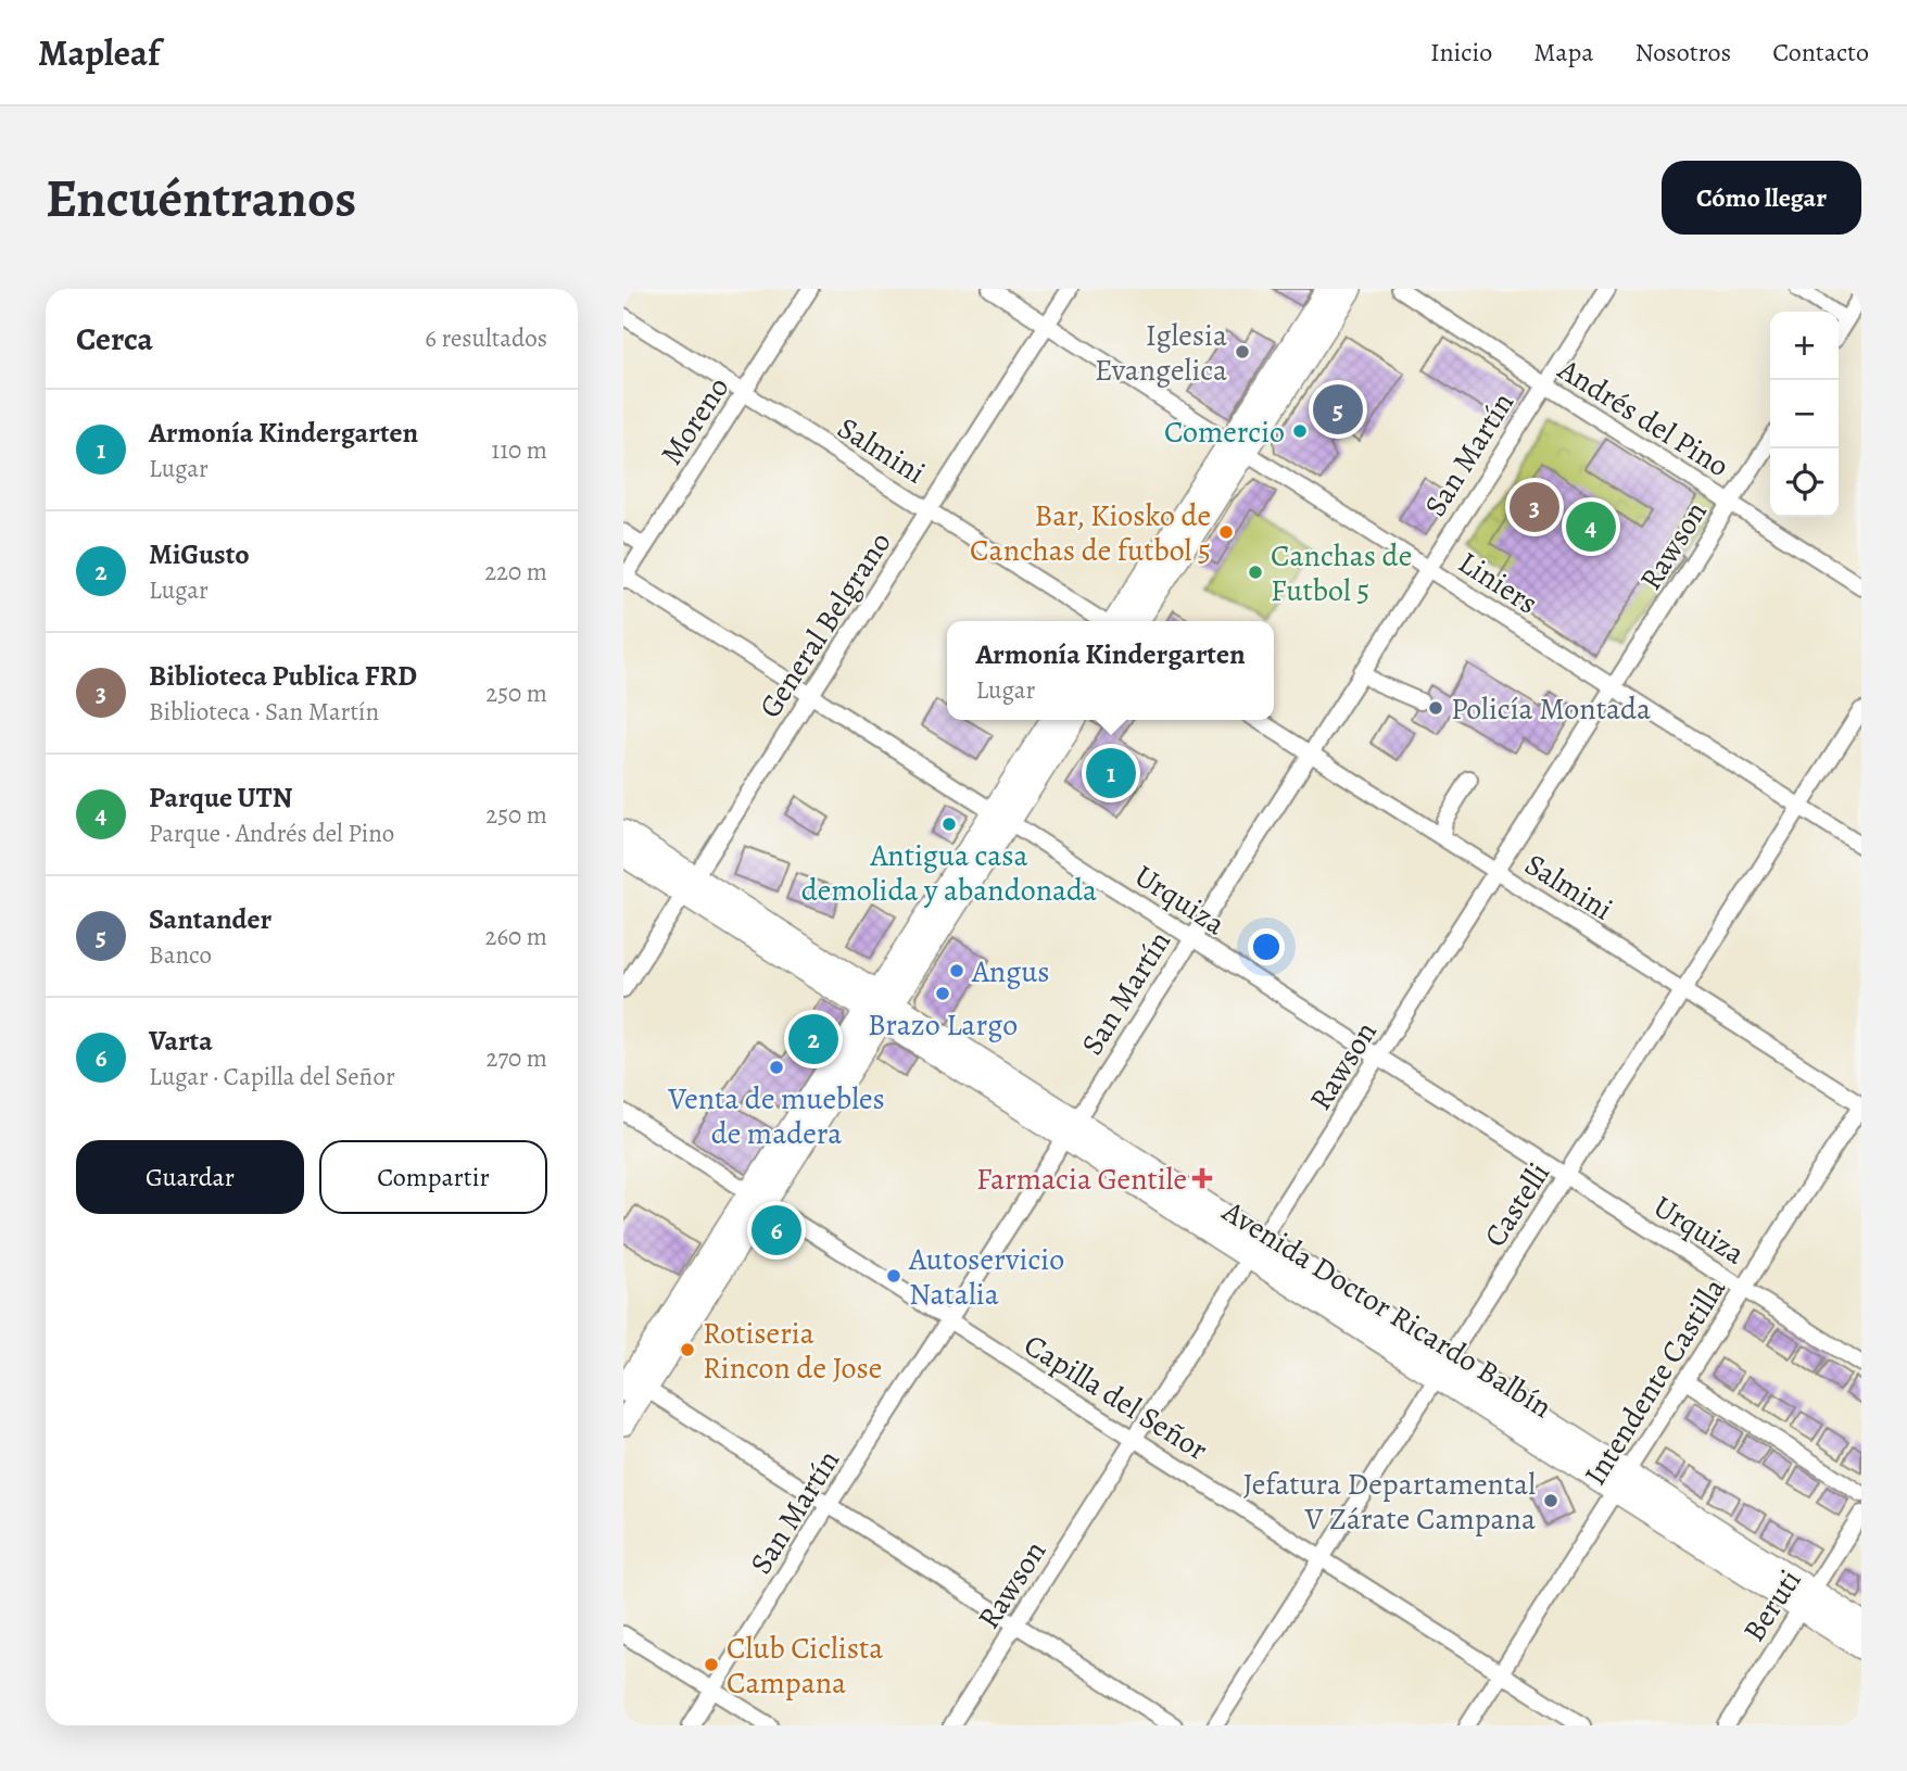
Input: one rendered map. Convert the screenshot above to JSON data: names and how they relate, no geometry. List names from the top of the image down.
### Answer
{
  "streets": {
    "main road": ["Avenida Doctor Ricardo Balbín"],
    "street": [
      "Andrés del Pino",
      "Moreno",
      "Salmini",
      "San Martín",
      "Rawson",
      "Liniers",
      "General Belgrano",
      "Urquiza",
      "Castelli",
      "Intendente Castilla",
      "Capilla del Señor",
      "Beruti"
    ]
  },
  "crossings": [
    ["Andrés del Pino", "San Martín"],
    ["Andrés del Pino", "Rawson"],
    ["Moreno", "Salmini"],
    ["Moreno", "Urquiza"],
    ["Salmini", "San Martín"],
    ["Salmini", "Rawson"],
    ["Salmini", "General Belgrano"],
    ["Salmini", "Castelli"],
    ["Salmini", "Intendente Castilla"],
    ["San Martín", "Liniers"],
    ["San Martín", "Urquiza"],
    ["San Martín", "Avenida Doctor Ricardo Balbín"],
    ["San Martín", "Capilla del Señor"],
    ["Rawson", "Liniers"],
    ["Rawson", "Urquiza"],
    ["Rawson", "Avenida Doctor Ricardo Balbín"],
    ["Rawson", "Capilla del Señor"],
    ["Liniers", "General Belgrano"],
    ["Liniers", "Castelli"],
    ["General Belgrano", "Urquiza"],
    ["General Belgrano", "Avenida Doctor Ricardo Balbín"],
    ["Urquiza", "Castelli"],
    ["Urquiza", "Intendente Castilla"],
    ["Castelli", "Avenida Doctor Ricardo Balbín"],
    ["Castelli", "Capilla del Señor"],
    ["Avenida Doctor Ricardo Balbín", "Intendente Castilla"],
    ["Avenida Doctor Ricardo Balbín", "Beruti"],
    ["Intendente Castilla", "Capilla del Señor"]
  ],
  "places": {
    "other": [
      "Iglesia Evangelica",
      "Comercio",
      "Bar, Kiosko de Canchas de futbol 5",
      "Canchas de Futbol 5",
      "Policía Montada",
      "Antigua casa demolida y abandonada",
      "Angus",
      "Brazo Largo",
      "Venta de muebles de madera",
      "Autoservicio Natalia",
      "Rotiseria Rincon de Jose",
      "Jefatura Departamental V Zárate Campana",
      "Club Ciclista Campana"
    ],
    "health": ["Farmacia Gentile"]
  },
  "page": {
    "header": "Mapleaf",
    "nav": [
      "Inicio",
      "Mapa",
      "Nosotros",
      "Contacto"
    ],
    "buttons": [
      "Cómo llegar",
      ["Guardar", "Compartir"]
    ],
    "title": "Encuéntranos",
    "heading": ["Cerca", "6 resultados"],
    "map_buttons": ["+", "−"],
    "pins": [
      "5",
      "3",
      "4",
      "1",
      "2",
      "6"
    ],
    "list": [
      {
        "mark": "1",
        "name": "Armonía Kindergarten",
        "note": "Lugar",
        "value": "110 m"
      },
      {
        "mark": "2",
        "name": "MiGusto",
        "note": "Lugar",
        "value": "220 m"
      },
      {
        "mark": "3",
        "name": "Biblioteca Publica FRD",
        "note": "Biblioteca · San Martín",
        "value": "250 m"
      },
      {
        "mark": "4",
        "name": "Parque UTN",
        "note": "Parque · Andrés del Pino",
        "value": "250 m"
      },
      {
        "mark": "5",
        "name": "Santander",
        "note": "Banco",
        "value": "260 m"
      },
      {
        "mark": "6",
        "name": "Varta",
        "note": "Lugar · Capilla del Señor",
        "value": "270 m"
      }
    ],
    "popup": ["Armonía Kindergarten", "Lugar"]
  }
}
